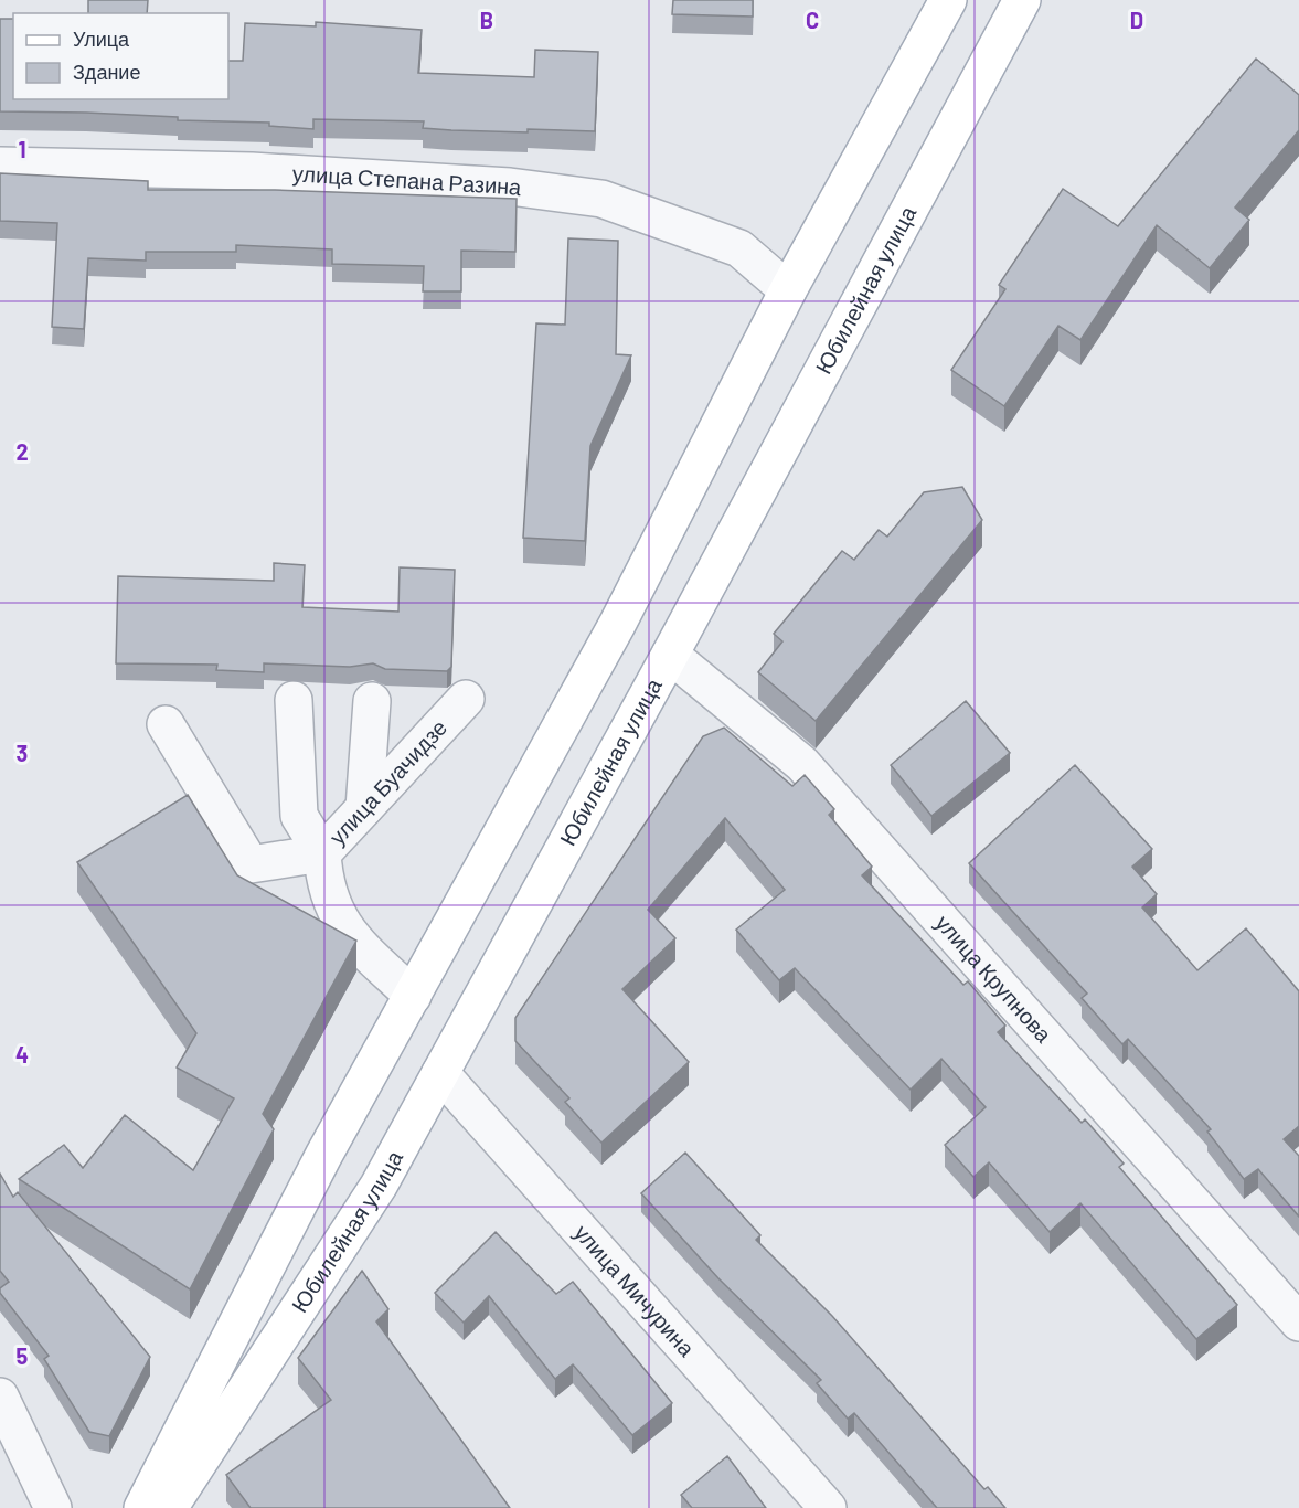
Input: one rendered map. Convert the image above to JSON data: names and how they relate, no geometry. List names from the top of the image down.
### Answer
{
  "streets": {
    "main road": ["Юбилейная улица"],
    "street": [
      "улица Степана Разина",
      "улица Буачидзе",
      "улица Крупнова",
      "улица Мичурина"
    ]
  },
  "crossings": [
    ["Юбилейная улица", "улица Крупнова"],
    ["Юбилейная улица", "улица Мичурина"]
  ],
  "legend": ["Улица", "Здание"],
  "grid": {
    "columns": ["B", "C", "D"],
    "rows": [
      "1",
      "2",
      "3",
      "4",
      "5"
    ]
  }
}
